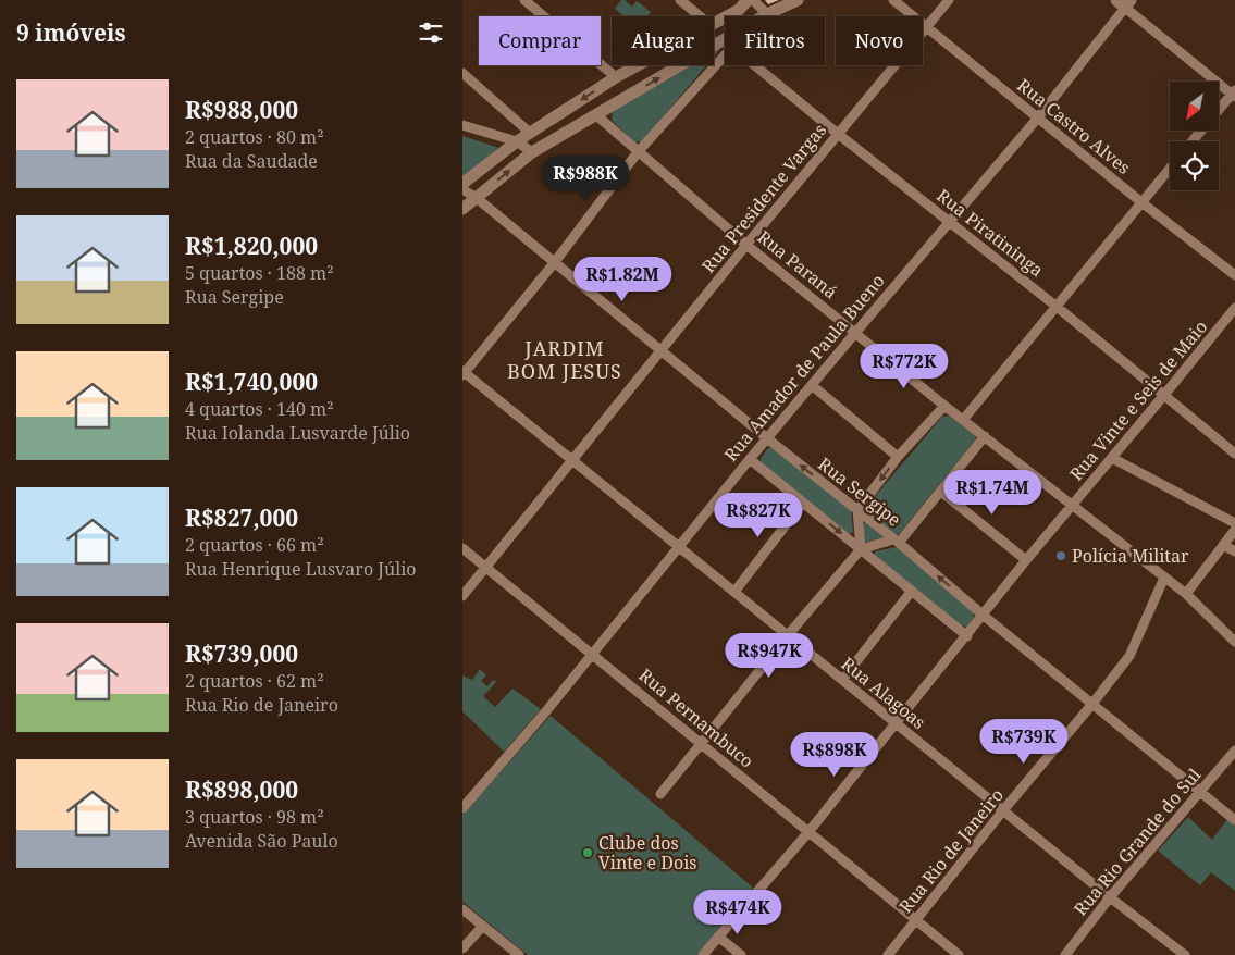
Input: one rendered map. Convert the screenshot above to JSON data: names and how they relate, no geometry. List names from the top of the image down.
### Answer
{
  "streets": {
    "street": [
      "Rua Castro Alves",
      "Rua Presidente Vargas",
      "Rua Piratininga",
      "Rua Paraná",
      "Rua Amador de Paula Bueno",
      "Rua Vinte e Seis de Maio",
      "Rua Sergipe",
      "Rua Alagoas",
      "Rua Pernambuco",
      "Rua Rio Grande do Sul",
      "Rua Rio de Janeiro"
    ]
  },
  "crossings": [
    ["Rua Castro Alves", "Rua Presidente Vargas"],
    ["Rua Castro Alves", "Rua Amador de Paula Bueno"],
    ["Rua Presidente Vargas", "Rua Piratininga"],
    ["Rua Presidente Vargas", "Rua Paraná"],
    ["Rua Presidente Vargas", "Rua Sergipe"],
    ["Rua Presidente Vargas", "Rua Alagoas"],
    ["Rua Presidente Vargas", "Rua Pernambuco"],
    ["Rua Piratininga", "Rua Amador de Paula Bueno"],
    ["Rua Piratininga", "Rua Vinte e Seis de Maio"],
    ["Rua Paraná", "Rua Amador de Paula Bueno"],
    ["Rua Paraná", "Rua Vinte e Seis de Maio"],
    ["Rua Paraná", "Rua Rio de Janeiro"],
    ["Rua Amador de Paula Bueno", "Rua Sergipe"],
    ["Rua Amador de Paula Bueno", "Rua Alagoas"],
    ["Rua Amador de Paula Bueno", "Rua Pernambuco"],
    ["Rua Vinte e Seis de Maio", "Rua Sergipe"],
    ["Rua Vinte e Seis de Maio", "Rua Alagoas"],
    ["Rua Vinte e Seis de Maio", "Rua Pernambuco"],
    ["Rua Sergipe", "Rua Rio Grande do Sul"],
    ["Rua Sergipe", "Rua Rio de Janeiro"],
    ["Rua Alagoas", "Rua Rio Grande do Sul"],
    ["Rua Alagoas", "Rua Rio de Janeiro"],
    ["Rua Pernambuco", "Rua Rio de Janeiro"]
  ],
  "districts": ["JARDIM BOM JESUS"],
  "places": ["Polícia Militar", "Clube dos Vinte e Dois"],
  "north": "bottom left",
  "page": {
    "heading": "9 imóveis",
    "chip": [
      "Comprar",
      "Alugar",
      "Filtros",
      "Novo"
    ],
    "list": [
      {
        "name": "R$988,000",
        "note": "2 quartos · 80 m² · Rua da Saudade"
      },
      {
        "name": "R$1,820,000",
        "note": "5 quartos · 188 m² · Rua Sergipe"
      },
      {
        "name": "R$1,740,000",
        "note": "4 quartos · 140 m² · Rua Iolanda Lusvarde Júlio"
      },
      {
        "name": "R$827,000",
        "note": "2 quartos · 66 m² · Rua Henrique Lusvaro Júlio"
      },
      {
        "name": "R$739,000",
        "note": "2 quartos · 62 m² · Rua Rio de Janeiro"
      },
      {
        "name": "R$898,000",
        "note": "3 quartos · 98 m² · Avenida São Paulo"
      }
    ],
    "price": [
      "R$988K",
      "R$1.82M",
      "R$772K",
      "R$1.74M",
      "R$827K",
      "R$947K",
      "R$739K",
      "R$898K",
      "R$474K"
    ]
  }
}
